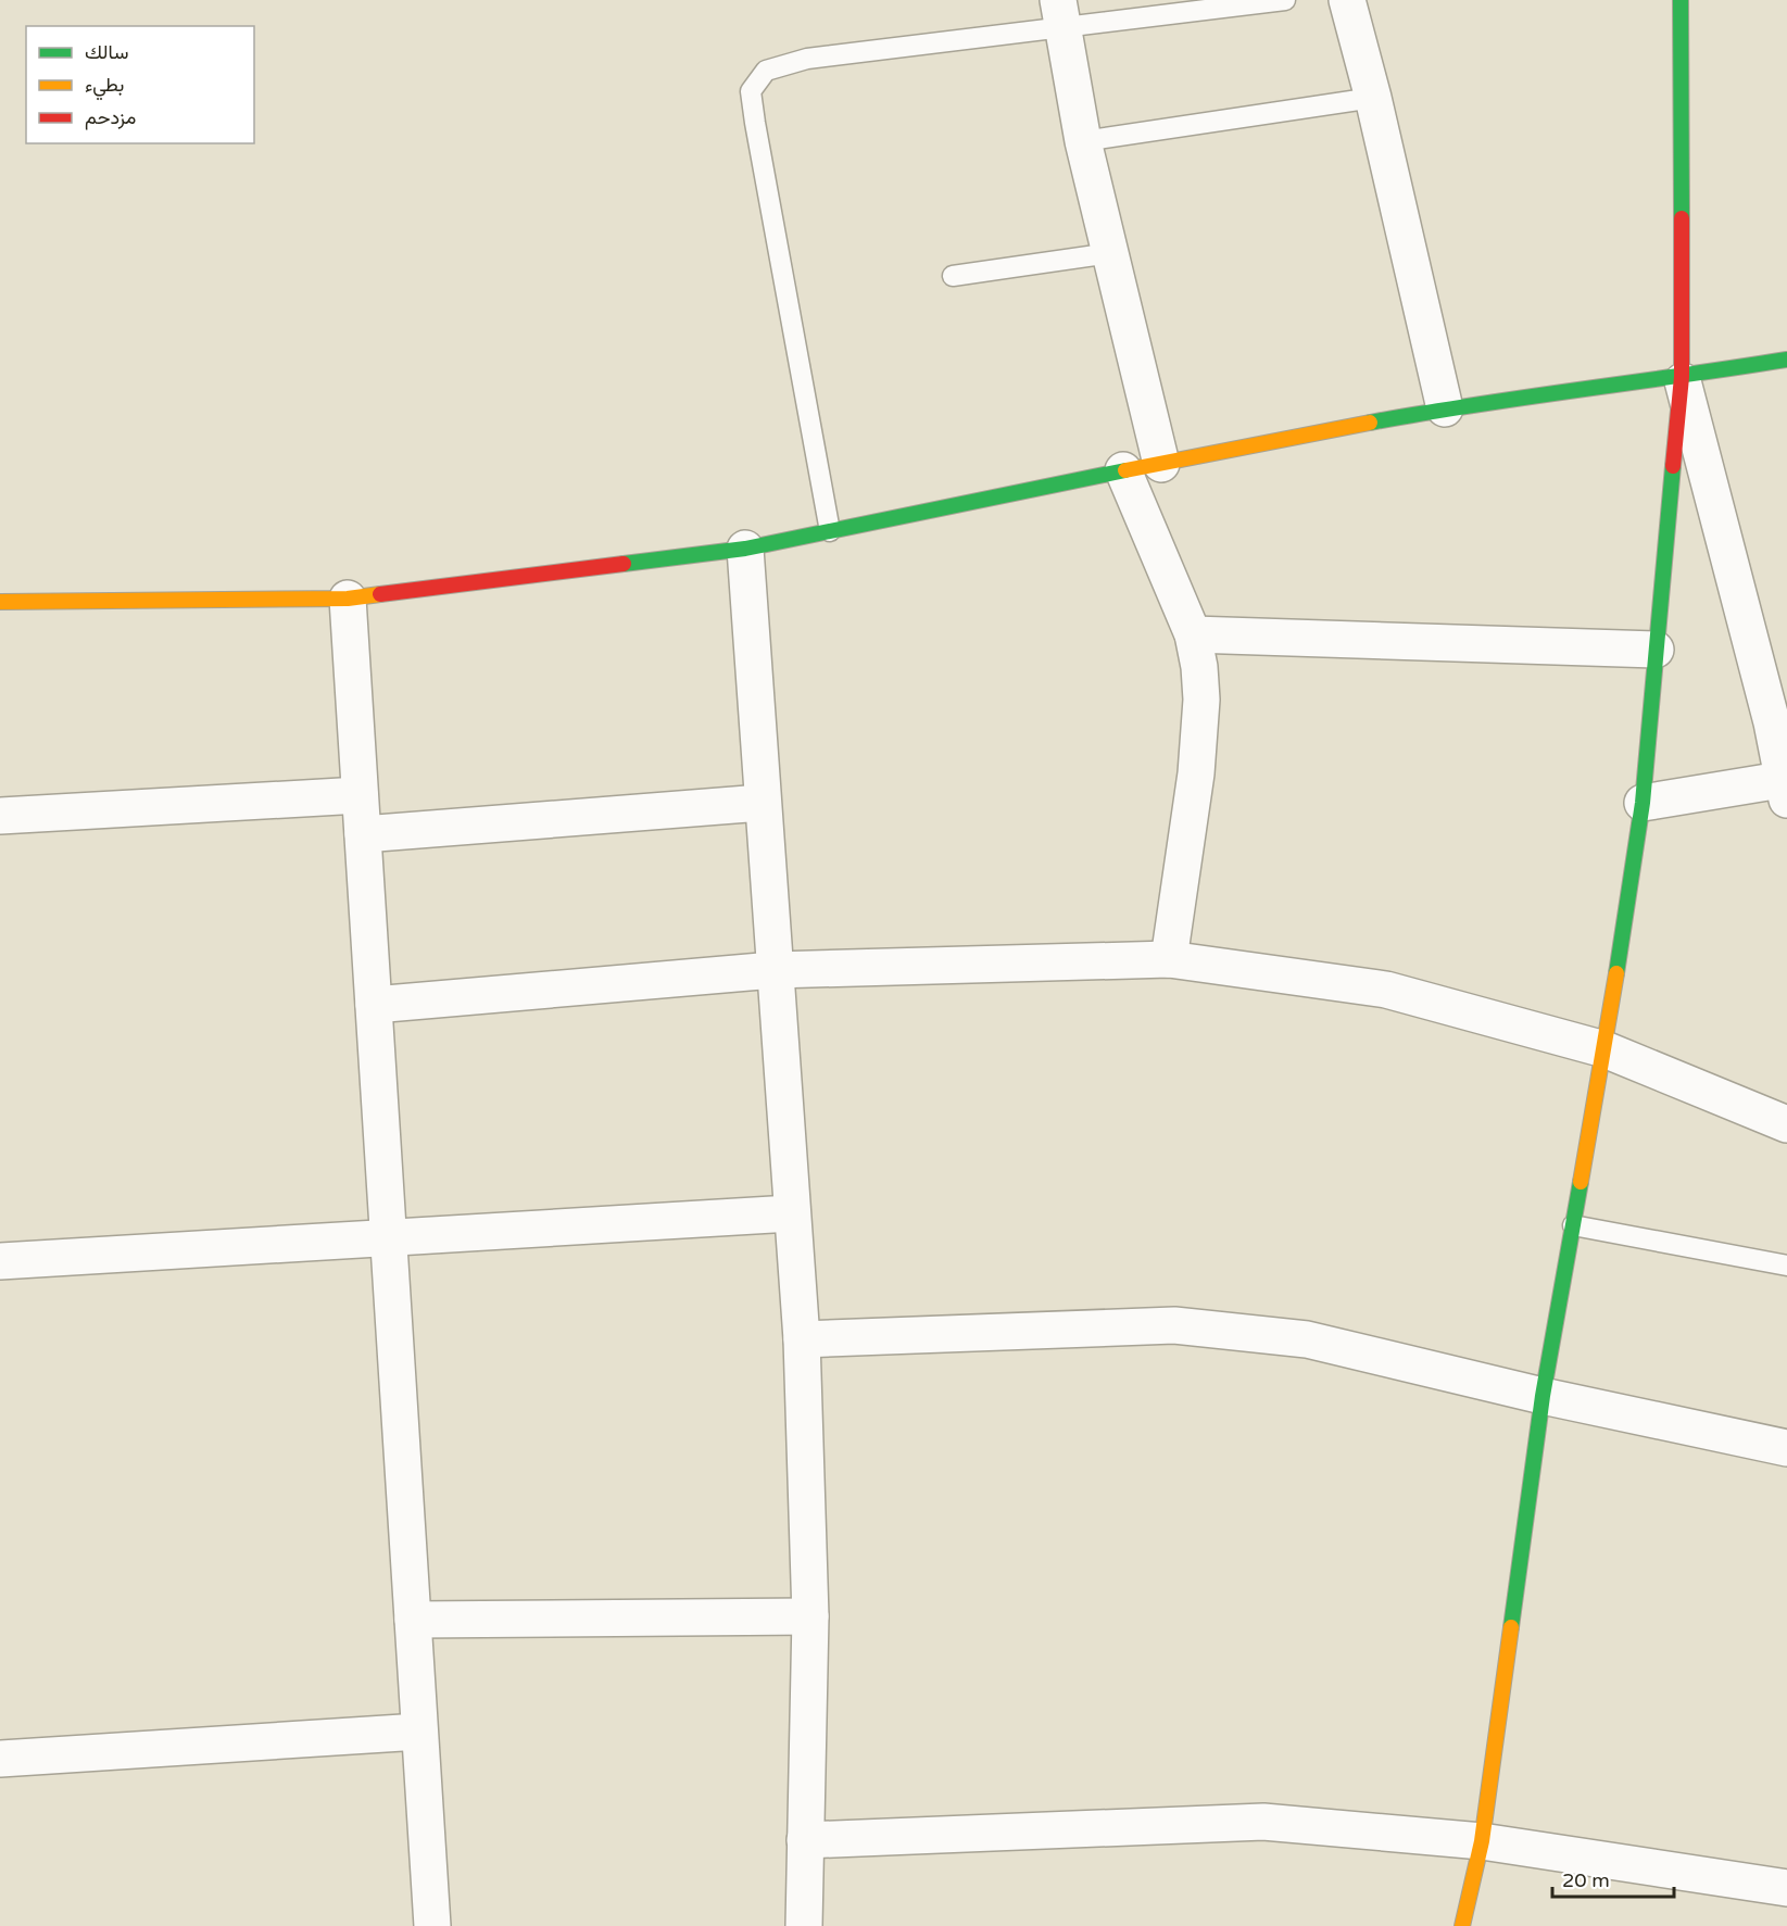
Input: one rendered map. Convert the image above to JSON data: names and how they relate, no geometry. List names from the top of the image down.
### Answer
{
  "legend": ["سالك", "بطيء", "مزدحم"],
  "scale_bar": "20 m"
}
